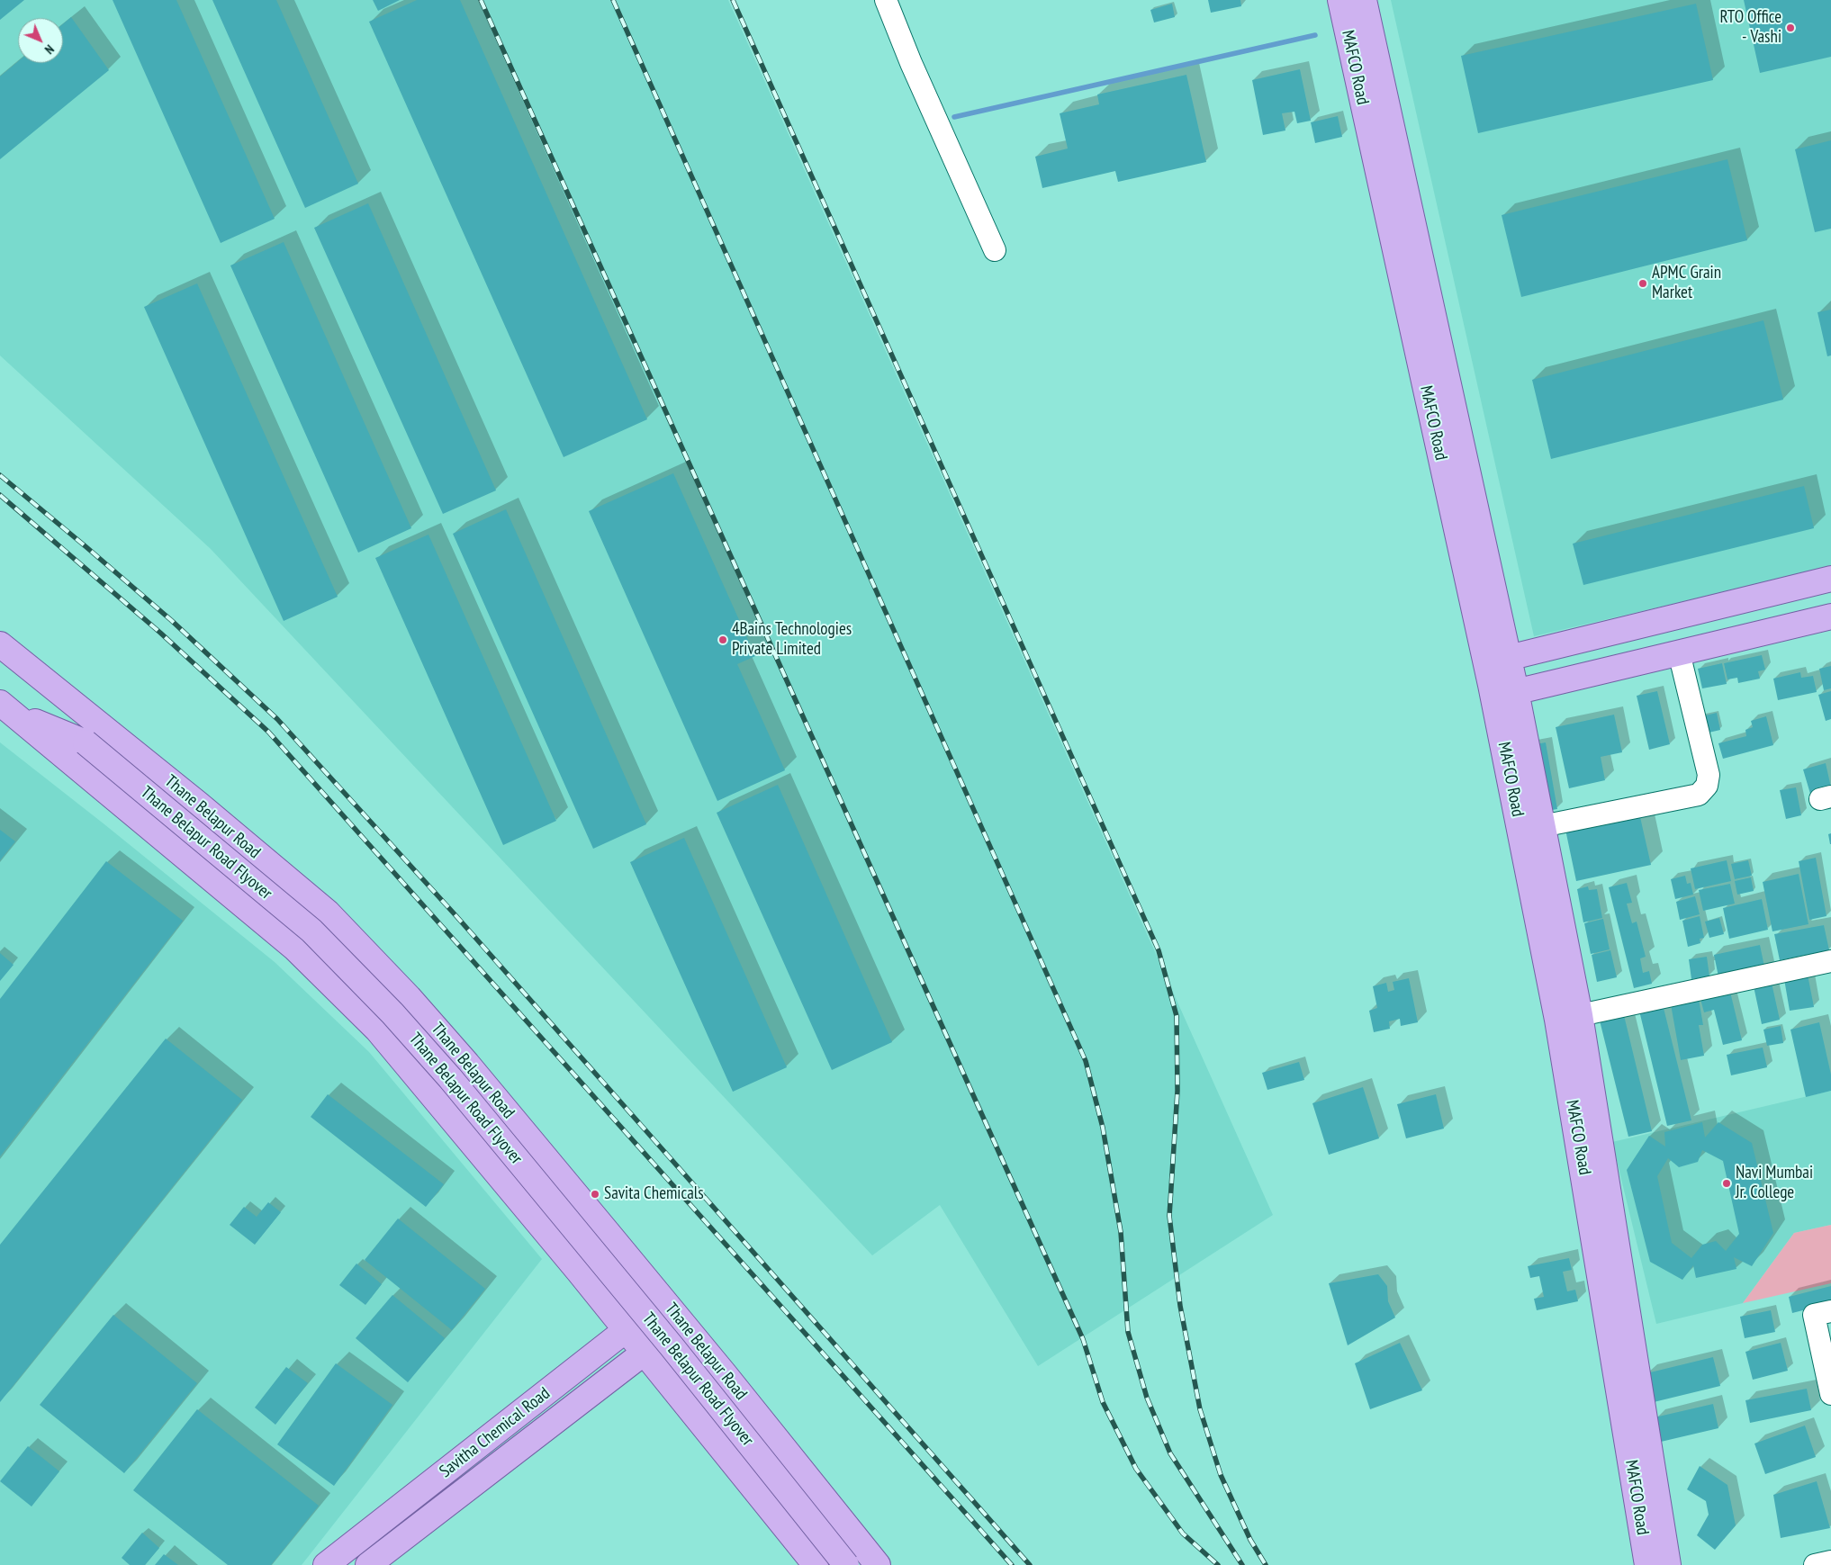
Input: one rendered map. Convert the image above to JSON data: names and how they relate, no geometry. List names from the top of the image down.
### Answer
{
  "streets": {
    "main road": [
      "MAFCO Road",
      "Thane Belapur Road",
      "Thane Belapur Road Flyover",
      "Savitha Chemical Road"
    ]
  },
  "crossings": [
    ["Thane Belapur Road", "Savitha Chemical Road"]
  ],
  "places": [
    "RTO Office - Vashi",
    "APMC Grain Market",
    "4Bains Technologies Private Limited",
    "Navi Mumbai Jr. College",
    "Savita Chemicals"
  ],
  "north": "bottom right"
}
